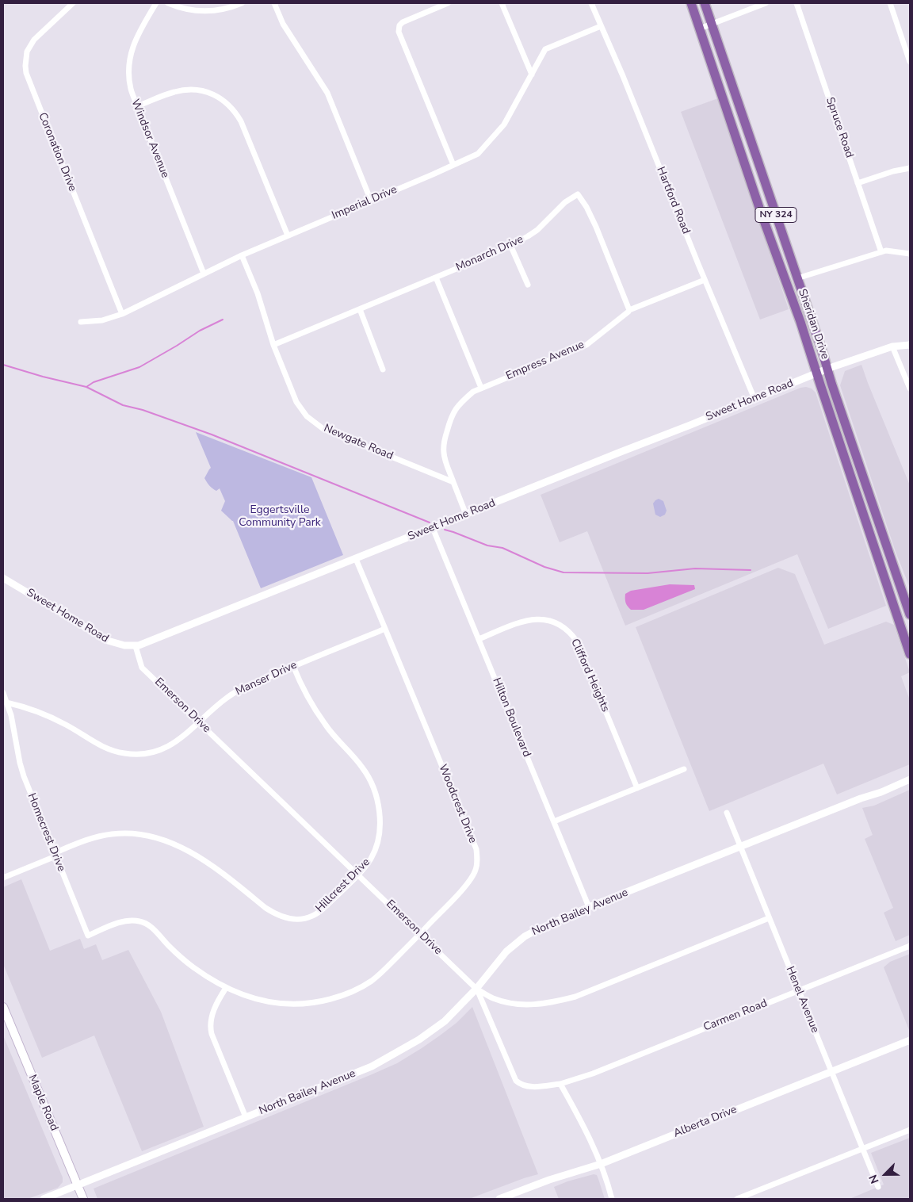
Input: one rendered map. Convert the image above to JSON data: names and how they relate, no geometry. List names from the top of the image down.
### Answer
{
  "streets": {
    "main road": ["NY 324", "Sheridan Drive", "Maple Road"],
    "street": [
      "Spruce Road",
      "Windsor Avenue",
      "Coronation Drive",
      "Hartford Road",
      "Imperial Drive",
      "Monarch Drive",
      "Empress Avenue",
      "Sweet Home Road",
      "Newgate Road",
      "Clifford Heights",
      "Manser Drive",
      "Emerson Drive",
      "Hilton Boulevard",
      "Woodcrest Drive",
      "Homecrest Drive",
      "Hillcrest Drive",
      "North Bailey Avenue",
      "Henel Avenue",
      "Carmen Road",
      "Alberta Drive"
    ]
  },
  "crossings": [
    ["Windsor Avenue", "Imperial Drive"],
    ["Coronation Drive", "Imperial Drive"],
    ["Hartford Road", "Imperial Drive"],
    ["Hartford Road", "Empress Avenue"],
    ["Hartford Road", "Sweet Home Road"],
    ["Imperial Drive", "Newgate Road"],
    ["Monarch Drive", "Empress Avenue"],
    ["Monarch Drive", "Newgate Road"],
    ["Sheridan Drive", "Sweet Home Road"],
    ["Empress Avenue", "Newgate Road"],
    ["Sweet Home Road", "Emerson Drive"],
    ["Sweet Home Road", "Hilton Boulevard"],
    ["Sweet Home Road", "Woodcrest Drive"],
    ["Clifford Heights", "Hilton Boulevard"],
    ["Manser Drive", "Emerson Drive"],
    ["Manser Drive", "Woodcrest Drive"],
    ["Manser Drive", "Homecrest Drive"],
    ["Manser Drive", "Hillcrest Drive"],
    ["Emerson Drive", "Woodcrest Drive"],
    ["Emerson Drive", "Hillcrest Drive"],
    ["Emerson Drive", "North Bailey Avenue"],
    ["Emerson Drive", "Henel Avenue"],
    ["Emerson Drive", "Carmen Road"],
    ["Hilton Boulevard", "North Bailey Avenue"],
    ["Woodcrest Drive", "Homecrest Drive"],
    ["Homecrest Drive", "Hillcrest Drive"],
    ["North Bailey Avenue", "Henel Avenue"],
    ["North Bailey Avenue", "Carmen Road"],
    ["North Bailey Avenue", "Maple Road"],
    ["Henel Avenue", "Carmen Road"],
    ["Henel Avenue", "Alberta Drive"]
  ],
  "parks": ["Eggertsville Community Park"],
  "north": "bottom left"
}
